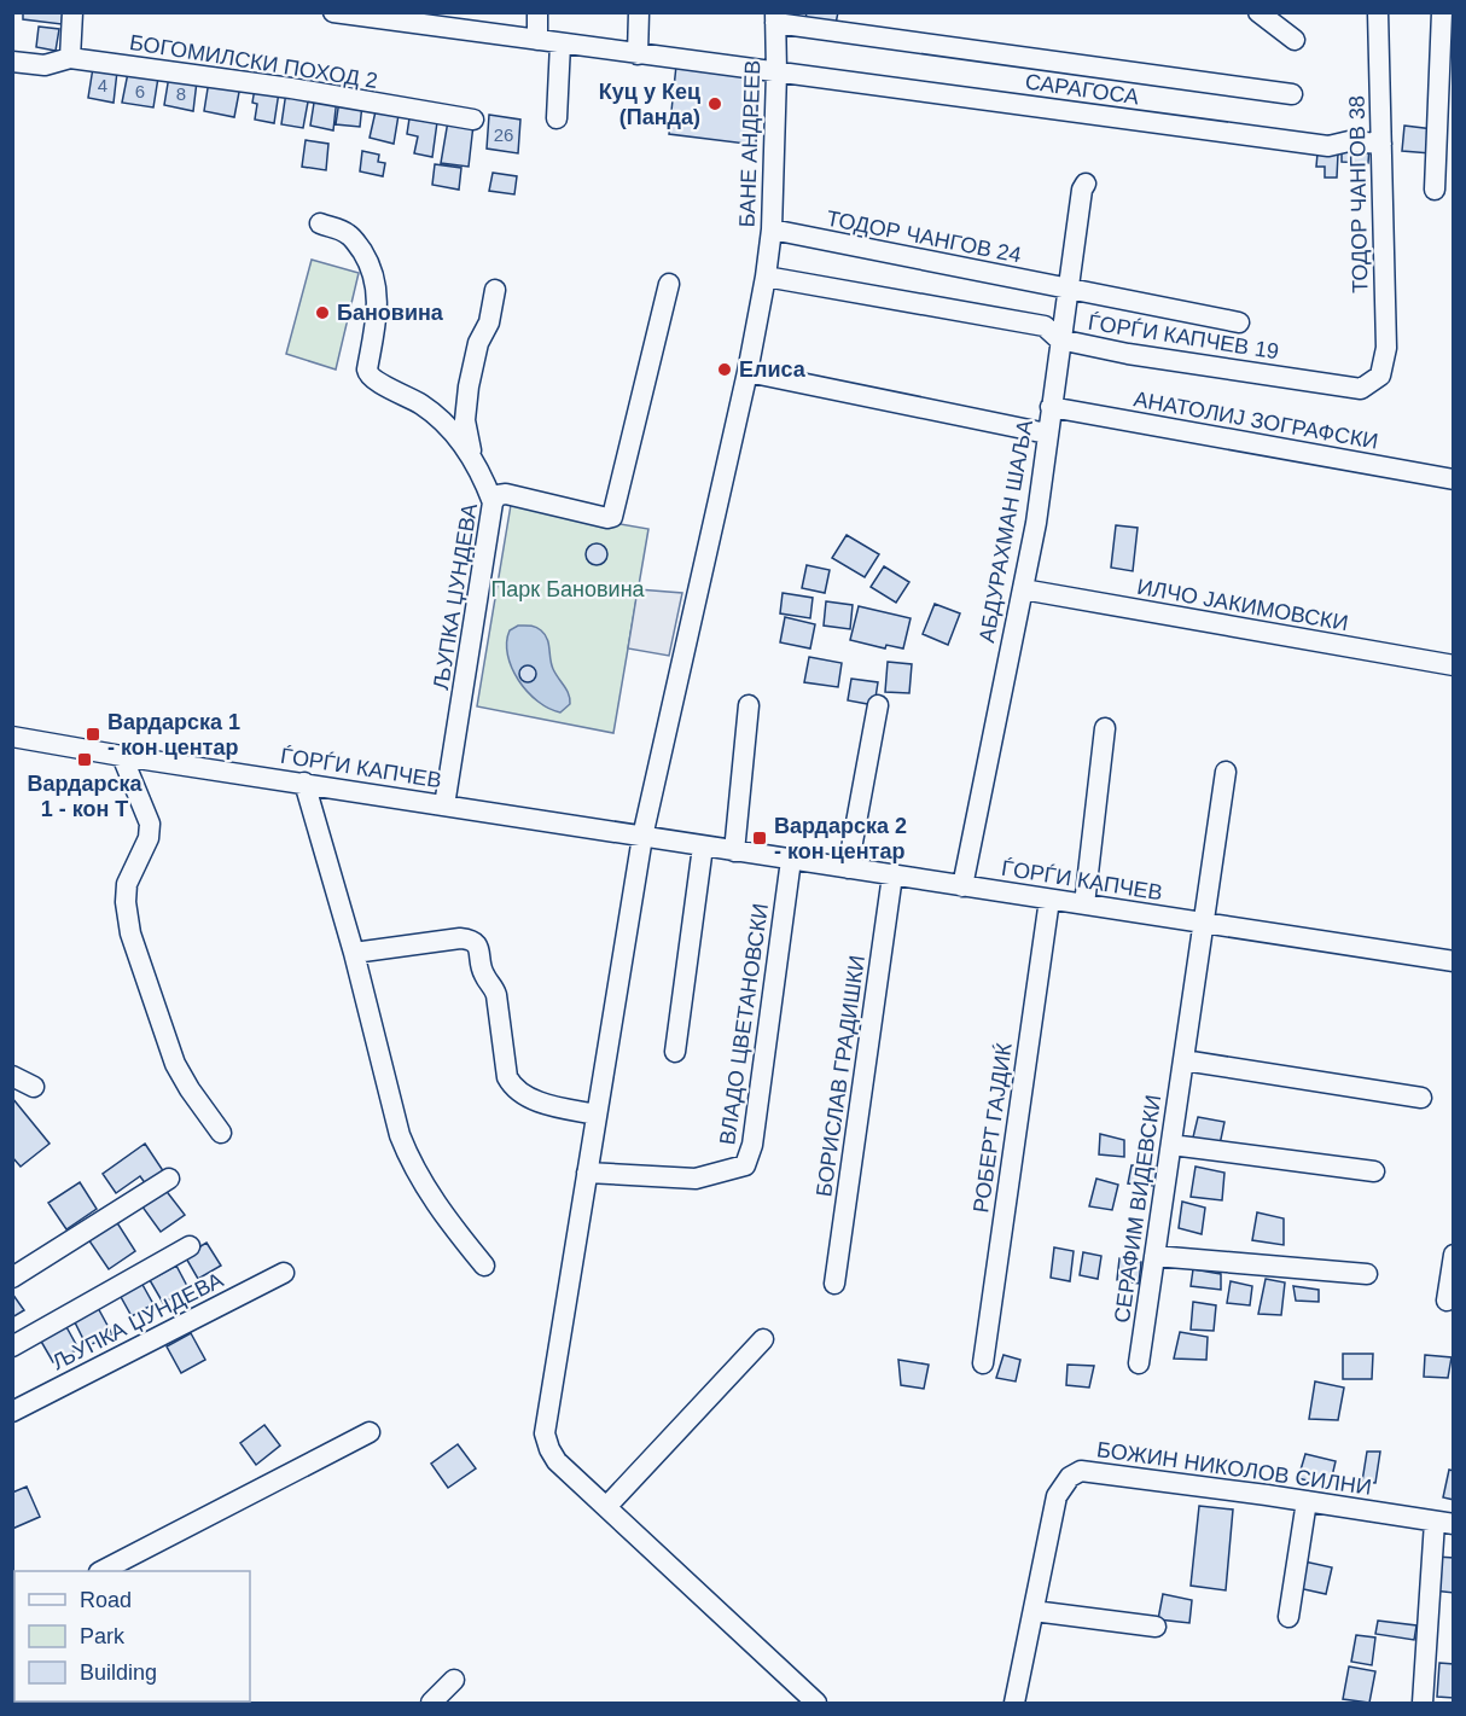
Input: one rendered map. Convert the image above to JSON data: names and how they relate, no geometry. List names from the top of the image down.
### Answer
{
  "streets": {
    "street": [
      "БОГОМИЛСКИ ПОХОД 2",
      "САРАГОСА",
      "БАНЕ АНДРЕЕВ",
      "ТОДОР ЧАНГОВ 38",
      "ТОДОР ЧАНГОВ 24",
      "ЃОРЃИ КАПЧЕВ 19",
      "АНАТОЛИЈ ЗОГРАФСКИ",
      "АБДУРАХМАН ШАЉА",
      "ЉУПКА ЏУНДЕВА",
      "ИЛЧО ЈАКИМОВСКИ",
      "ЃОРЃИ КАПЧЕВ",
      "ВЛАДО ЦВЕТАНОВСКИ",
      "БОРИСЛАВ ГРАДИШКИ",
      "РОБЕРТ ГАЈДИЌ",
      "СЕРАФИМ ВИДЕВСКИ",
      "БОЖИН НИКОЛОВ СИЛНИ"
    ]
  },
  "crossings": [
    ["САРАГОСА", "БАНЕ АНДРЕЕВ"],
    ["САРАГОСА", "ТОДОР ЧАНГОВ 38"],
    ["БАНЕ АНДРЕЕВ", "ТОДОР ЧАНГОВ 24"],
    ["БАНЕ АНДРЕЕВ", "ЃОРЃИ КАПЧЕВ 19"],
    ["ТОДОР ЧАНГОВ 38", "ЃОРЃИ КАПЧЕВ 19"],
    ["ТОДОР ЧАНГОВ 24", "АБДУРАХМАН ШАЉА"],
    ["ЃОРЃИ КАПЧЕВ 19", "АБДУРАХМАН ШАЉА"],
    ["АНАТОЛИЈ ЗОГРАФСКИ", "АБДУРАХМАН ШАЉА"],
    ["АБДУРАХМАН ШАЉА", "ИЛЧО ЈАКИМОВСКИ"],
    ["АБДУРАХМАН ШАЉА", "ЃОРЃИ КАПЧЕВ"],
    ["ЉУПКА ЏУНДЕВА", "ЃОРЃИ КАПЧЕВ"],
    ["ЃОРЃИ КАПЧЕВ", "ВЛАДО ЦВЕТАНОВСКИ"],
    ["ЃОРЃИ КАПЧЕВ", "БОРИСЛАВ ГРАДИШКИ"],
    ["ЃОРЃИ КАПЧЕВ", "РОБЕРТ ГАЈДИЌ"],
    ["ЃОРЃИ КАПЧЕВ", "СЕРАФИМ ВИДЕВСКИ"]
  ],
  "parks": ["Парк Бановина"],
  "places": {
    "other": ["Куц у Кец (Панда)", "Бановина", "Елиса"],
    "transit": ["Вардарска 1 - кон центар", "Вардарска 1 - кон Т", "Вардарска 2 - кон центар"]
  },
  "house_numbers": [
    "4",
    "6",
    "8",
    "26"
  ],
  "legend": ["Road", "Park", "Building"]
}
